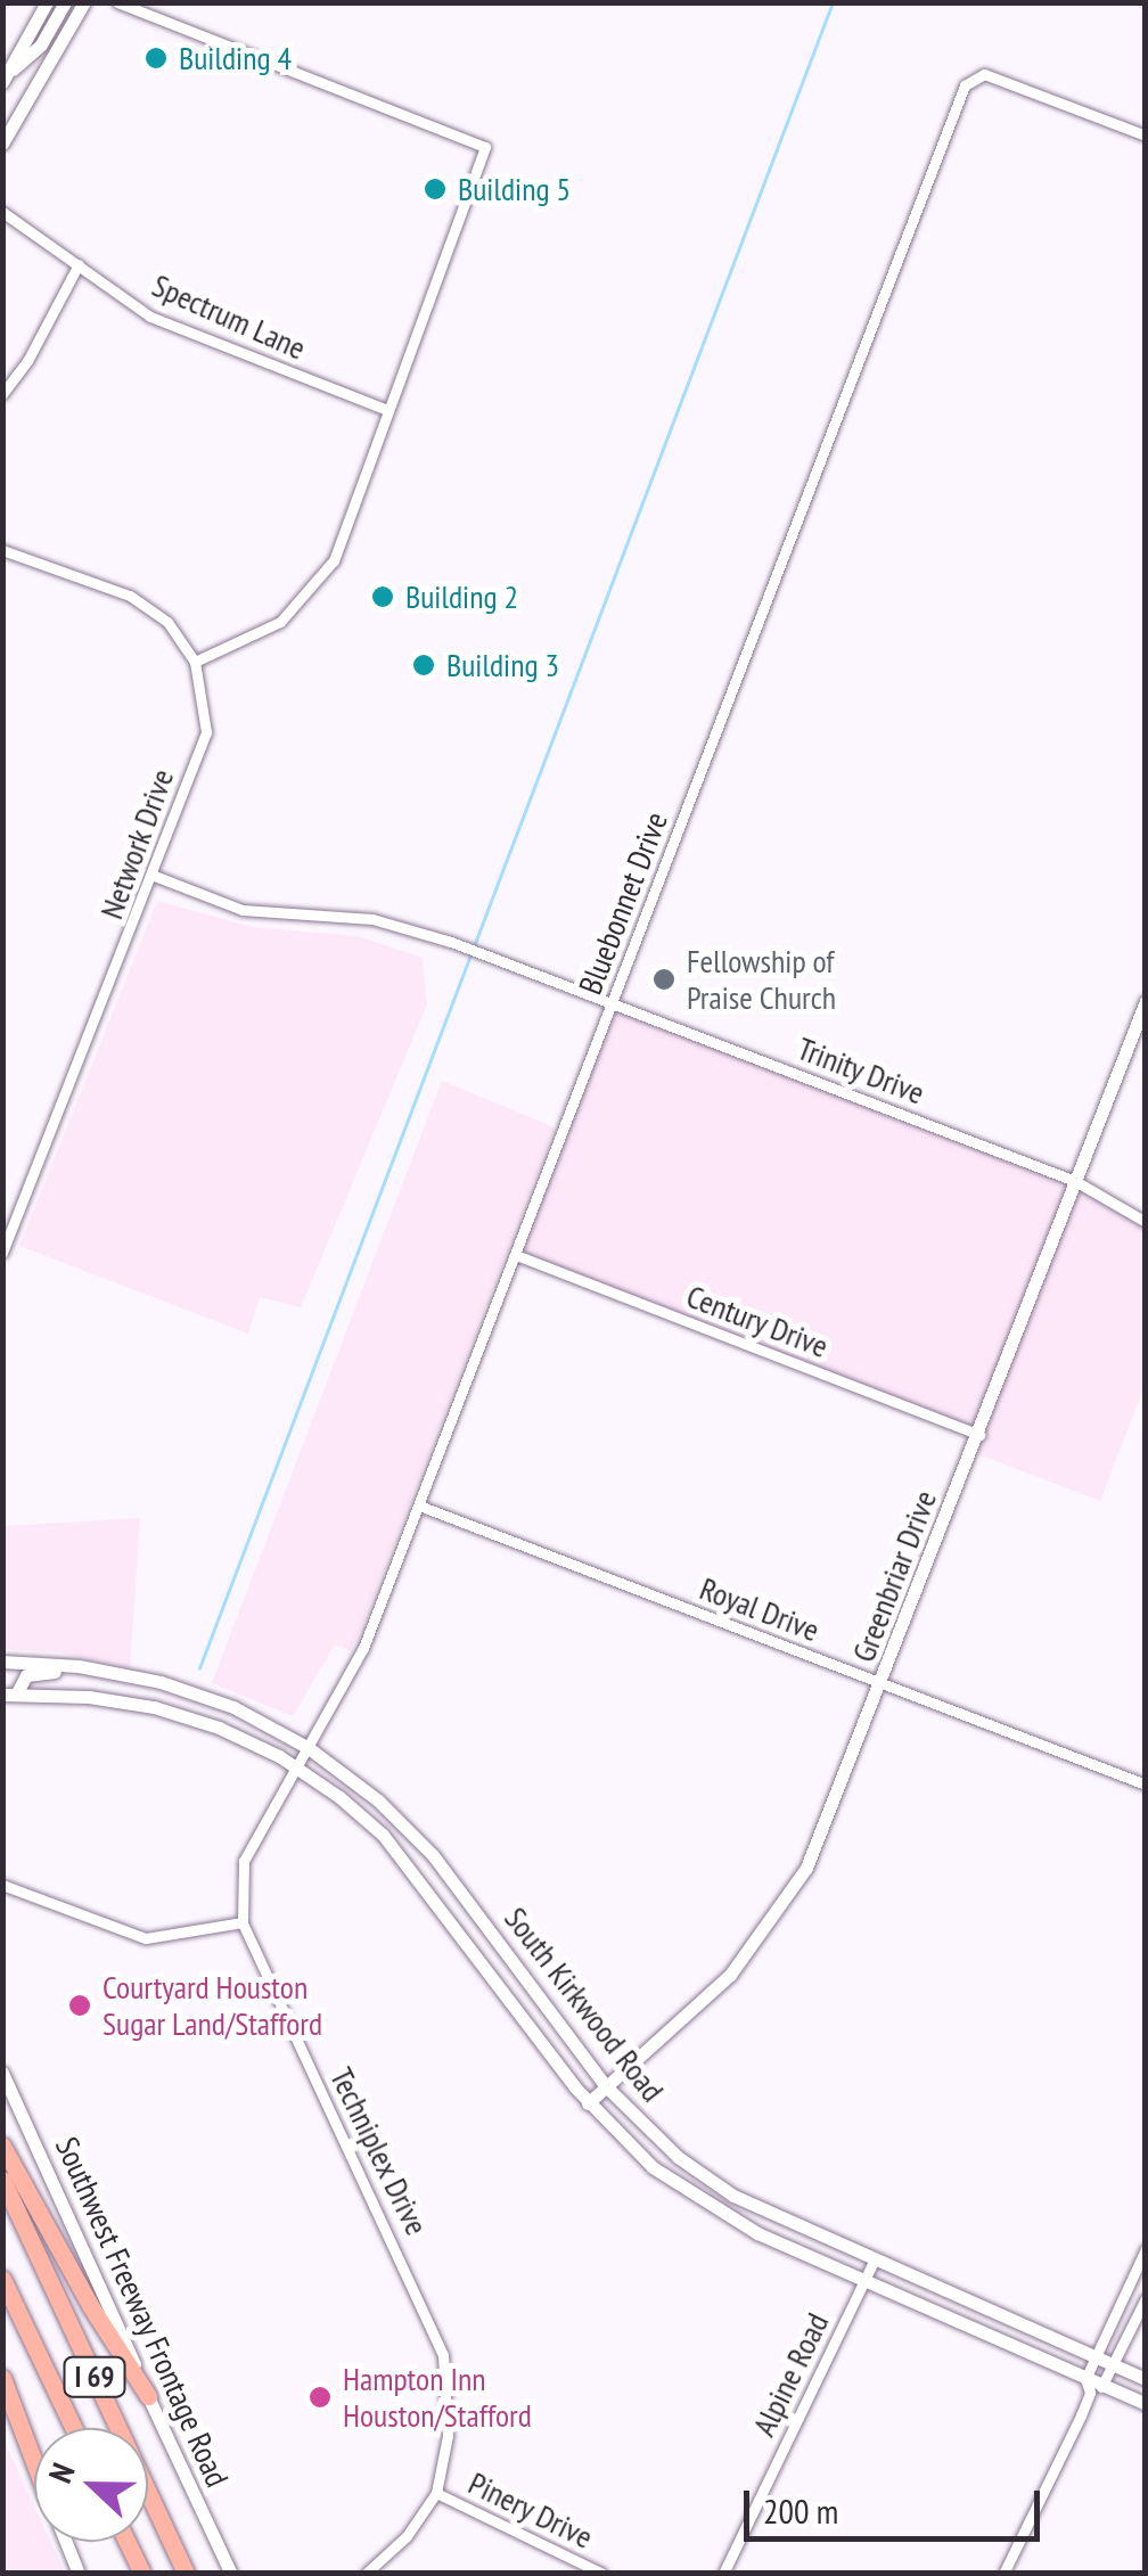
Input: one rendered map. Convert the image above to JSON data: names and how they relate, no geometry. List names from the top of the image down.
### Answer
{
  "streets": {
    "highway": ["I 69"],
    "main road": ["Greenbriar Drive", "South Kirkwood Road", "Southwest Freeway Frontage Road"],
    "street": [
      "Spectrum Lane",
      "Network Drive",
      "Bluebonnet Drive",
      "Trinity Drive",
      "Century Drive",
      "Royal Drive",
      "Techniplex Drive",
      "Alpine Road",
      "Pinery Drive"
    ]
  },
  "crossings": [
    ["Network Drive", "Trinity Drive"],
    ["Bluebonnet Drive", "Trinity Drive"],
    ["Bluebonnet Drive", "Century Drive"],
    ["Bluebonnet Drive", "Royal Drive"],
    ["Bluebonnet Drive", "South Kirkwood Road"],
    ["Bluebonnet Drive", "Techniplex Drive"],
    ["Trinity Drive", "Greenbriar Drive"],
    ["Century Drive", "Greenbriar Drive"],
    ["Greenbriar Drive", "Royal Drive"],
    ["Greenbriar Drive", "South Kirkwood Road"],
    ["South Kirkwood Road", "Techniplex Drive"],
    ["South Kirkwood Road", "Alpine Road"],
    ["Techniplex Drive", "Pinery Drive"]
  ],
  "places": [
    "Building 4",
    "Building 5",
    "Building 2",
    "Building 3",
    "Fellowship of Praise Church",
    "Courtyard Houston Sugar Land/Stafford",
    "Hampton Inn Houston/Stafford"
  ],
  "scale_bar": "200 m",
  "north": "left"
}
